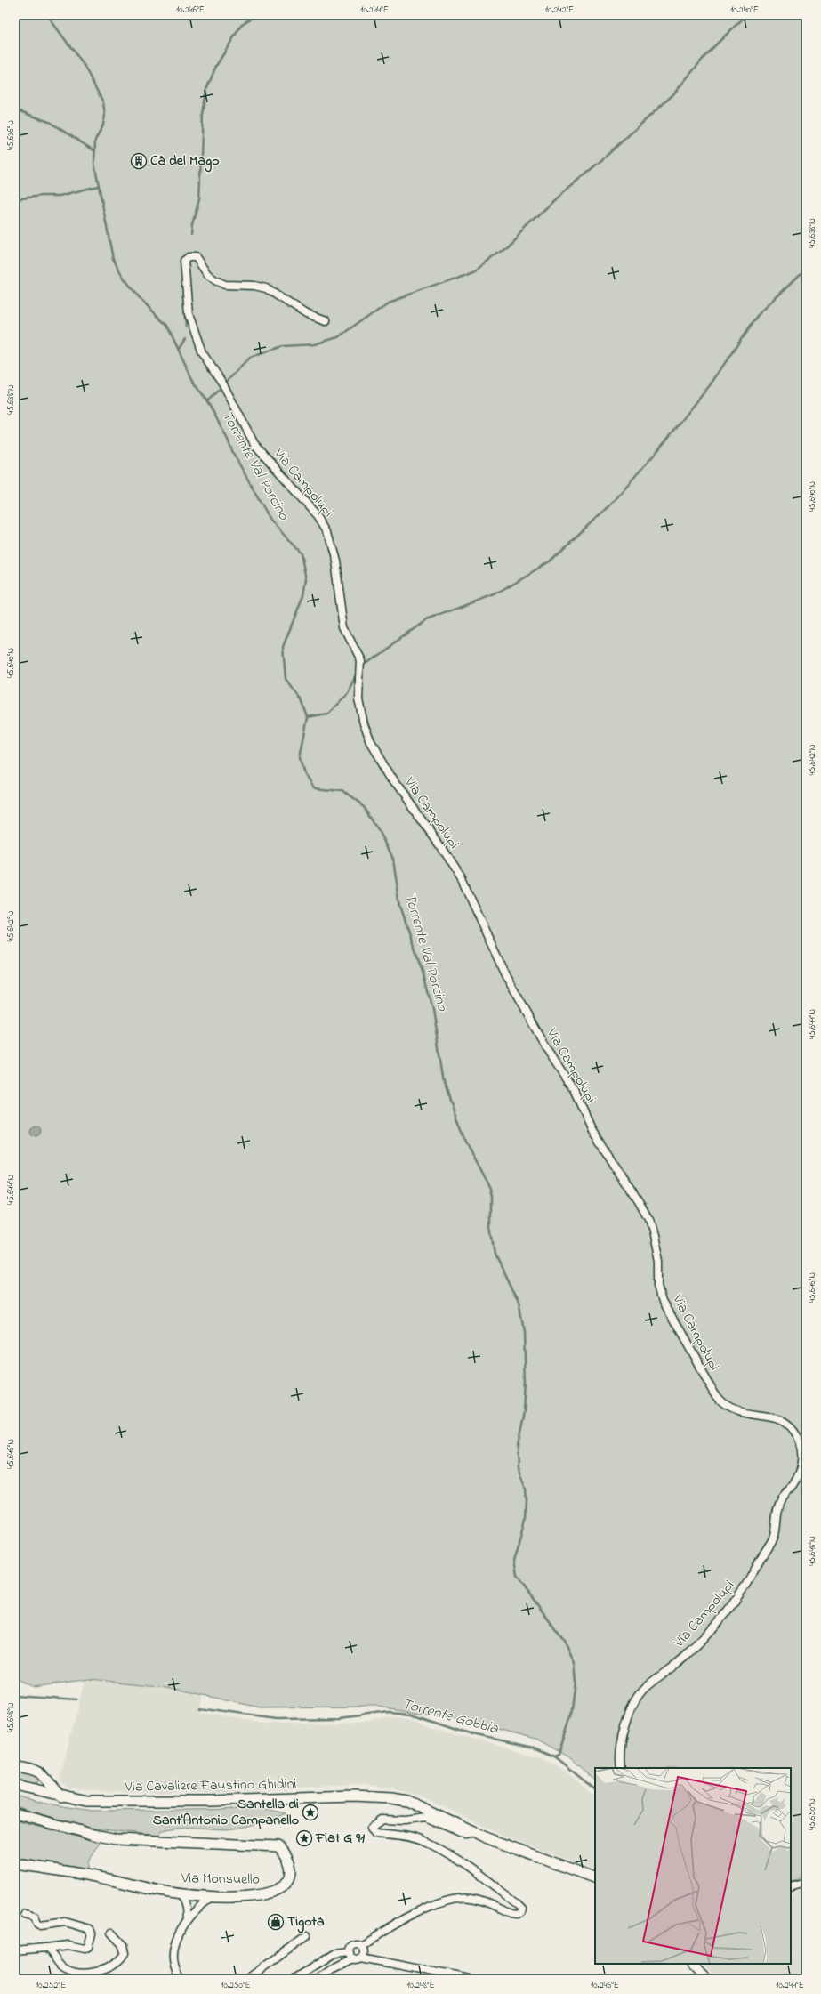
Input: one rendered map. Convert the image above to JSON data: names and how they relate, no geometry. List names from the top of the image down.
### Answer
{
  "streets": {
    "main road": ["Via Cavaliere Faustino Ghidini", "Via Monsuello"],
    "street": ["Via Campolupi"]
  },
  "water": ["Torrente Val Porcino", "Torrente Gobbia"],
  "places": {
    "building": ["Cà del Mago"],
    "place": ["Santella di Sant'Antonio Campanello", "Fiat G 91"],
    "shop": ["Tigotà"]
  },
  "coordinates": [
    "10.246°E",
    "10.244°E",
    "10.242°E",
    "10.240°E",
    "45.636°N",
    "45.638°N",
    "45.640°N",
    "45.642°N",
    "45.644°N",
    "45.646°N",
    "45.648°N",
    "45.650°N",
    "10.252°E",
    "10.250°E",
    "10.248°E"
  ]
}
